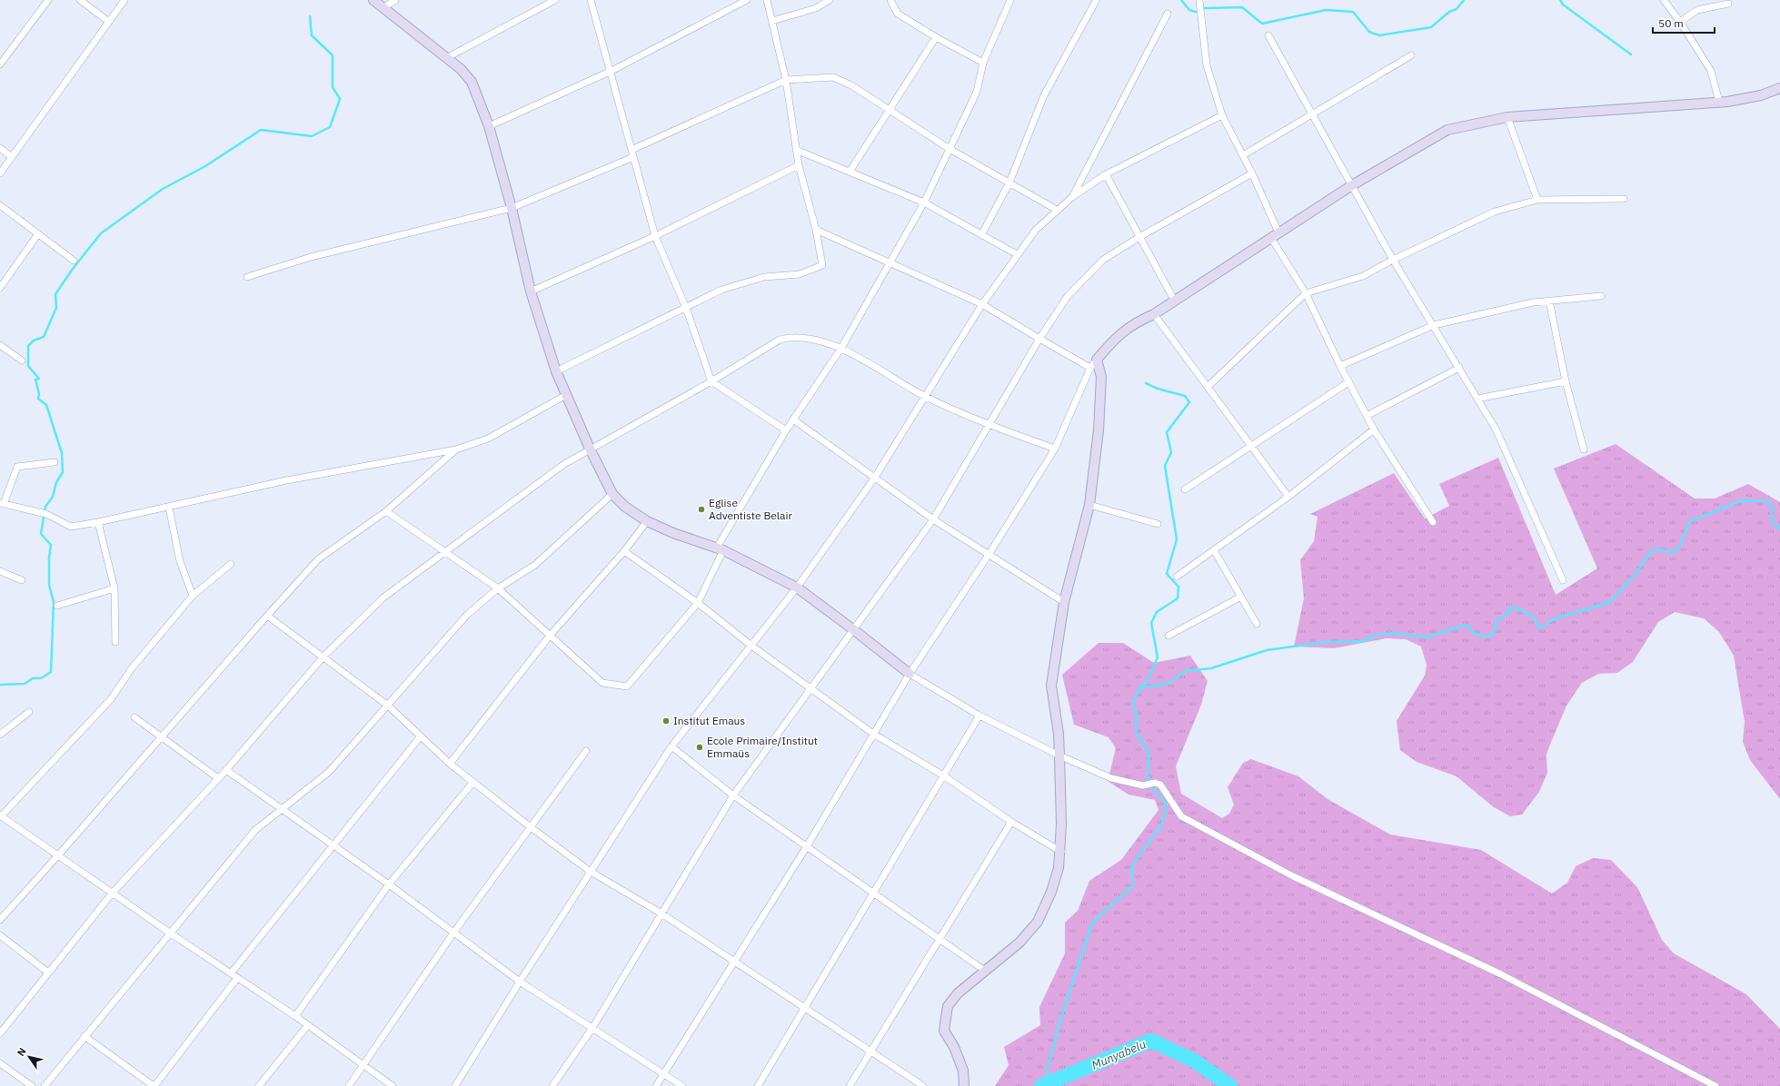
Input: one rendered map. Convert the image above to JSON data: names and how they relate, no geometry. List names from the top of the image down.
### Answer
{
  "water": ["Munyabelu"],
  "places": ["Eglise Adventiste Belair", "Institut Emaus", "Ecole Primaire/Institut Emmaüs"],
  "scale_bar": "50 m",
  "north": "top left"
}
